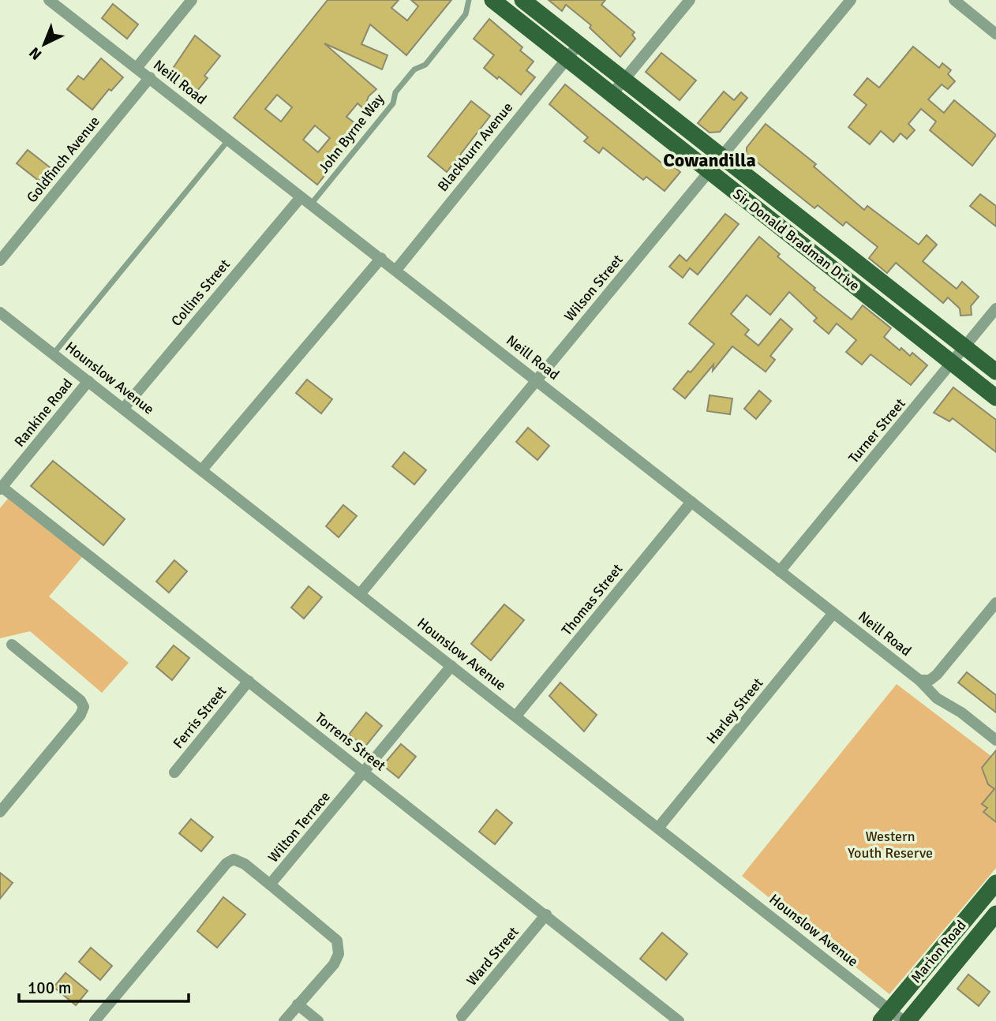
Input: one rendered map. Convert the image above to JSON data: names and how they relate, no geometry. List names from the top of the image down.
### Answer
{
  "streets": {
    "main road": ["Sir Donald Bradman Drive", "Marion Road"],
    "street": [
      "Neill Road",
      "Blackburn Avenue",
      "Goldfinch Avenue",
      "Wilson Street",
      "Collins Street",
      "Hounslow Avenue",
      "Rankine Road",
      "Turner Street",
      "Thomas Street",
      "Harley Street",
      "Ferris Street",
      "Torrens Street",
      "Wilton Terrace",
      "Ward Street"
    ],
    "lane": ["John Byrne Way"]
  },
  "crossings": [
    ["Neill Road", "John Byrne Way"],
    ["Neill Road", "Blackburn Avenue"],
    ["Neill Road", "Goldfinch Avenue"],
    ["Neill Road", "Wilson Street"],
    ["Neill Road", "Collins Street"],
    ["Neill Road", "Turner Street"],
    ["Neill Road", "Thomas Street"],
    ["Neill Road", "Harley Street"],
    ["Blackburn Avenue", "Sir Donald Bradman Drive"],
    ["Sir Donald Bradman Drive", "Wilson Street"],
    ["Sir Donald Bradman Drive", "Turner Street"],
    ["Wilson Street", "Hounslow Avenue"],
    ["Collins Street", "Hounslow Avenue"],
    ["Hounslow Avenue", "Rankine Road"],
    ["Hounslow Avenue", "Thomas Street"],
    ["Hounslow Avenue", "Harley Street"],
    ["Hounslow Avenue", "Wilton Terrace"],
    ["Hounslow Avenue", "Marion Road"],
    ["Rankine Road", "Torrens Street"],
    ["Ferris Street", "Torrens Street"],
    ["Torrens Street", "Wilton Terrace"],
    ["Torrens Street", "Ward Street"]
  ],
  "districts": ["Cowandilla"],
  "parks": ["Western Youth Reserve"],
  "scale_bar": "100 m",
  "north": "bottom left"
}
